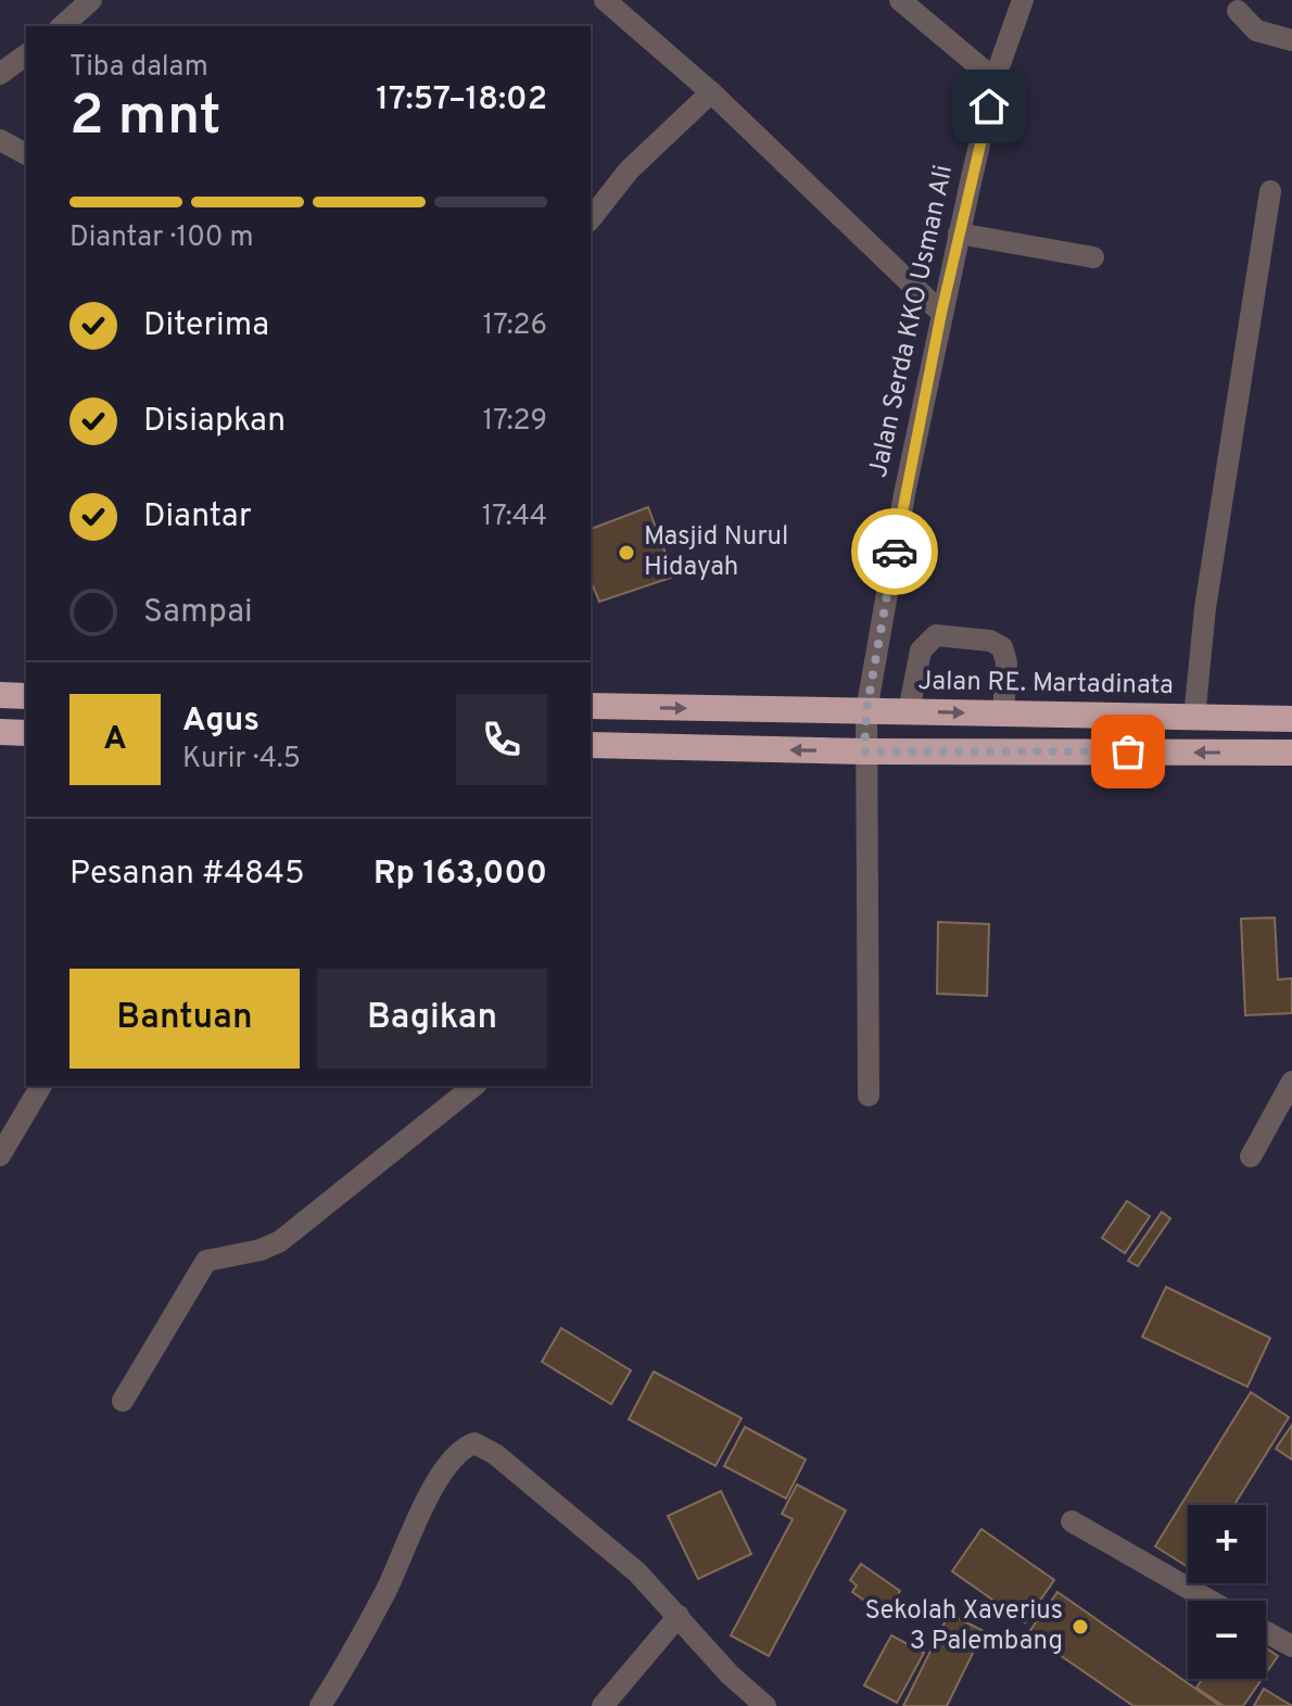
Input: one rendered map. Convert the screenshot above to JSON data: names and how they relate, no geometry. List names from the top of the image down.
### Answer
{
  "streets": {
    "highway": ["Jalan RE. Martadinata"],
    "street": ["Jalan Serda KKO Usman Ali"]
  },
  "crossings": [
    ["Jalan Serda KKO Usman Ali", "Jalan RE. Martadinata"]
  ],
  "places": ["Masjid Nurul Hidayah", "Sekolah Xaverius 3 Palembang"],
  "page": {
    "heading": ["2 mnt", "Tiba dalam", "17:57–18:02"],
    "panel": [
      "Agus",
      "Kurir · 4.5",
      "Pesanan #4845",
      "Rp 163,000"
    ],
    "bar": "Diantar · 100 m",
    "list": [
      ["Diterima", "17:26"],
      ["Disiapkan", "17:29"],
      ["Diantar", "17:44"],
      "Sampai"
    ],
    "round": "A",
    "buttons": ["Bantuan", "Bagikan"],
    "map_buttons": ["+", "−"]
  }
}
